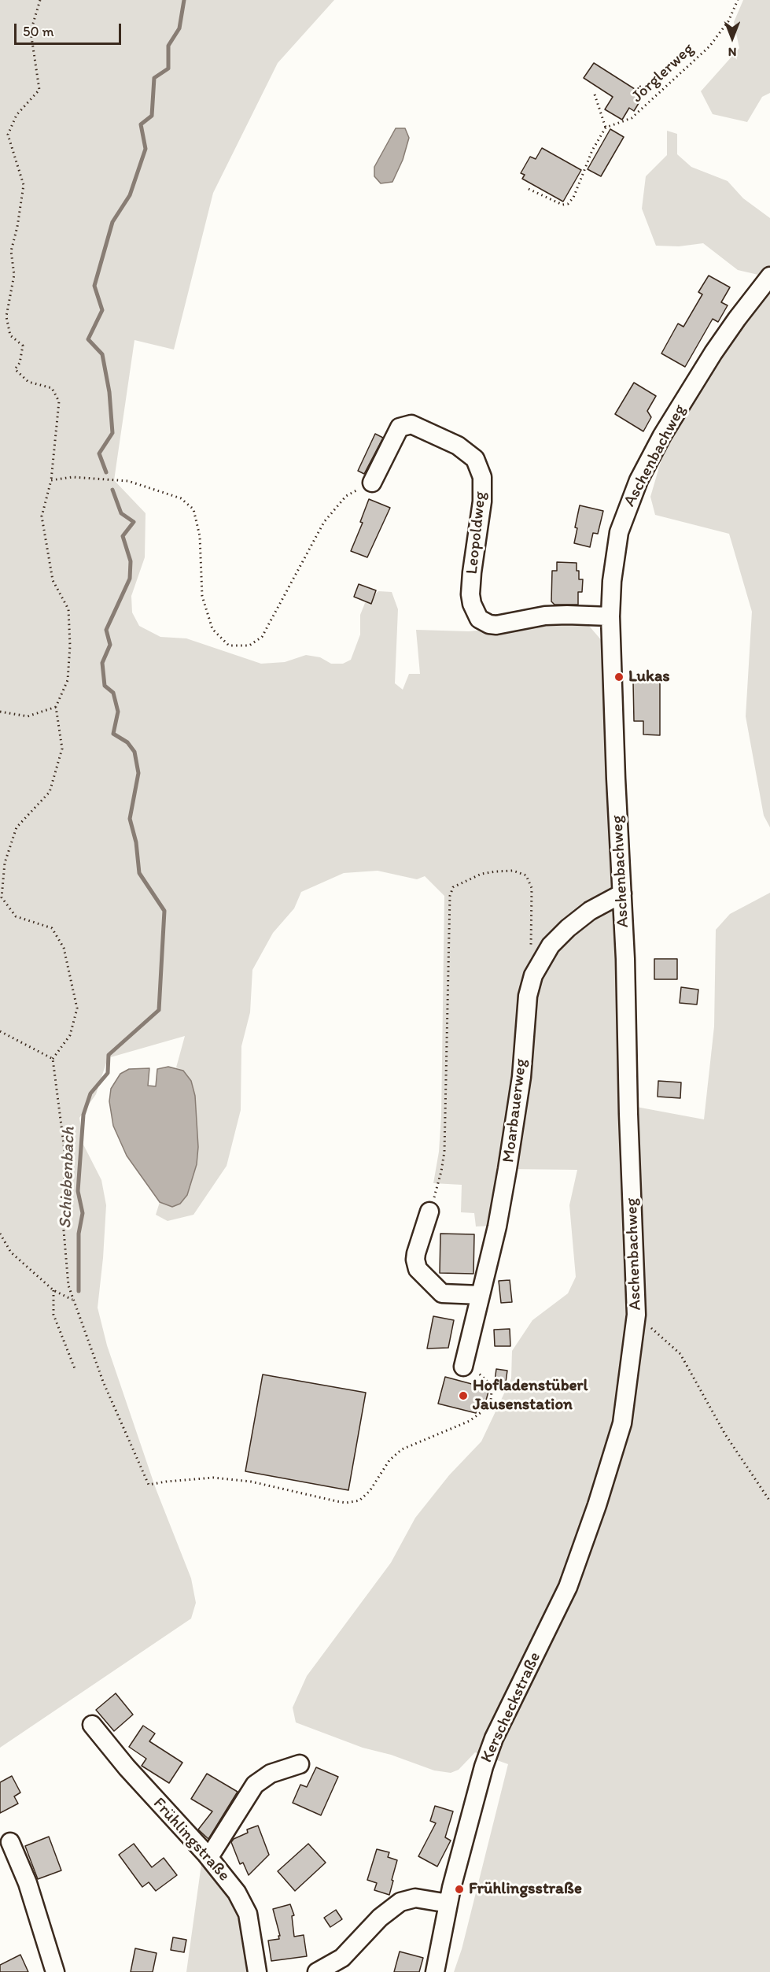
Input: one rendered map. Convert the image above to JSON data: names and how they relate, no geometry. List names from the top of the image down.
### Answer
{
  "streets": {
    "street": [
      "Aschenbachweg",
      "Leopoldweg",
      "Moarbauerweg",
      "Kerscheckstraße",
      "Frühlingstraße"
    ],
    "path": ["Jörglerweg"]
  },
  "crossings": [
    ["Aschenbachweg", "Leopoldweg"],
    ["Aschenbachweg", "Moarbauerweg"],
    ["Aschenbachweg", "Kerscheckstraße"]
  ],
  "water": ["Schiebenbach"],
  "places": ["Lukas", "Hofladenstüberl Jausenstation", "Frühlingsstraße"],
  "scale_bar": "50 m",
  "north": "bottom"
}
